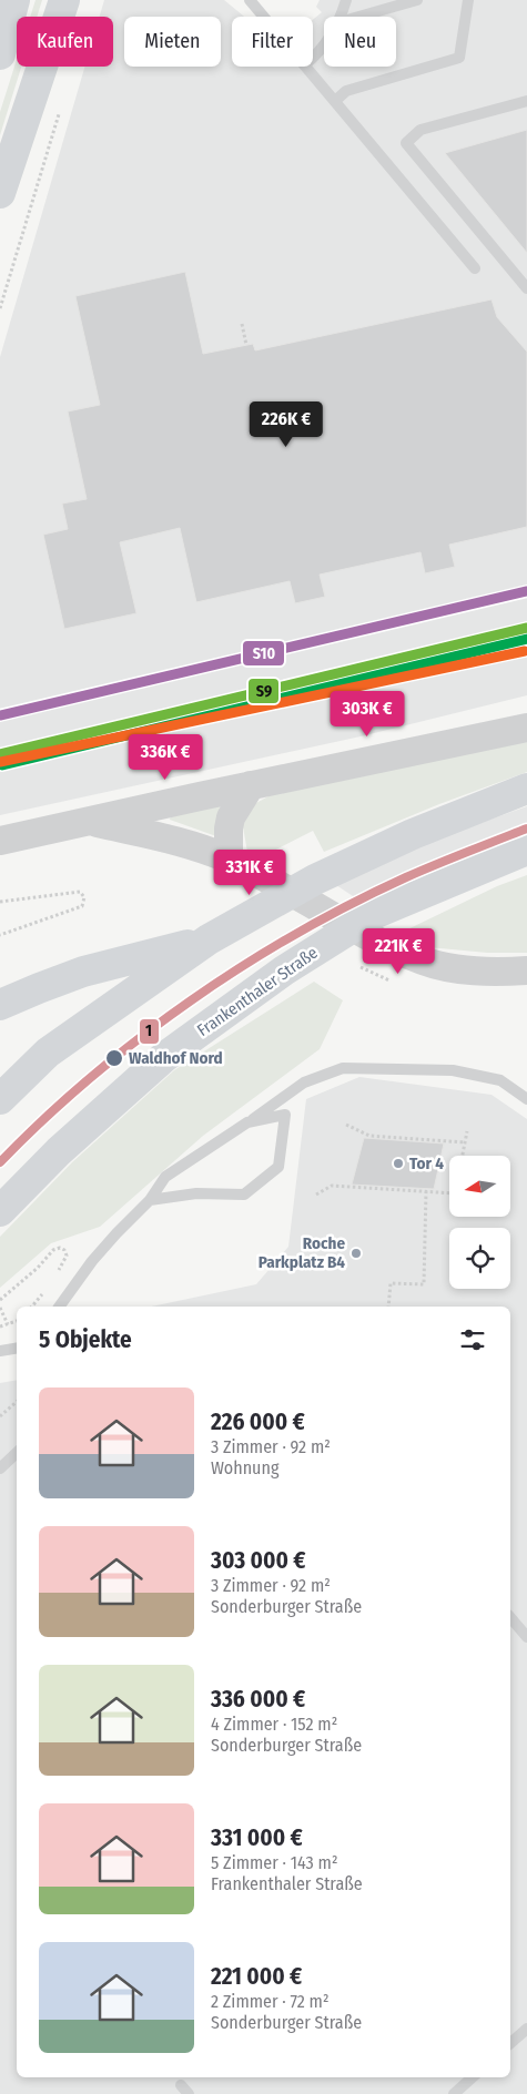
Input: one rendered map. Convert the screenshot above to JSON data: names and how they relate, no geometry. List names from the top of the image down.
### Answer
{
  "streets": {
    "main road": ["Frankenthaler Straße"]
  },
  "places": ["Waldhof Nord", "Tor 4", "Roche Parkplatz B4"],
  "lines": ["transit line S10", "transit line S9", "transit line 1"],
  "north": "left",
  "page": {
    "chip": [
      "Kaufen",
      "Mieten",
      "Filter",
      "Neu"
    ],
    "price": [
      "226K €",
      "303K €",
      "336K €",
      "331K €",
      "221K €"
    ],
    "heading": "5 Objekte",
    "list": [
      {
        "name": "226 000 €",
        "note": "3 Zimmer · 92 m² · Wohnung"
      },
      {
        "name": "303 000 €",
        "note": "3 Zimmer · 92 m² · Sonderburger Straße"
      },
      {
        "name": "336 000 €",
        "note": "4 Zimmer · 152 m² · Sonderburger Straße"
      },
      {
        "name": "331 000 €",
        "note": "5 Zimmer · 143 m² · Frankenthaler Straße"
      },
      {
        "name": "221 000 €",
        "note": "2 Zimmer · 72 m² · Sonderburger Straße"
      }
    ]
  }
}
